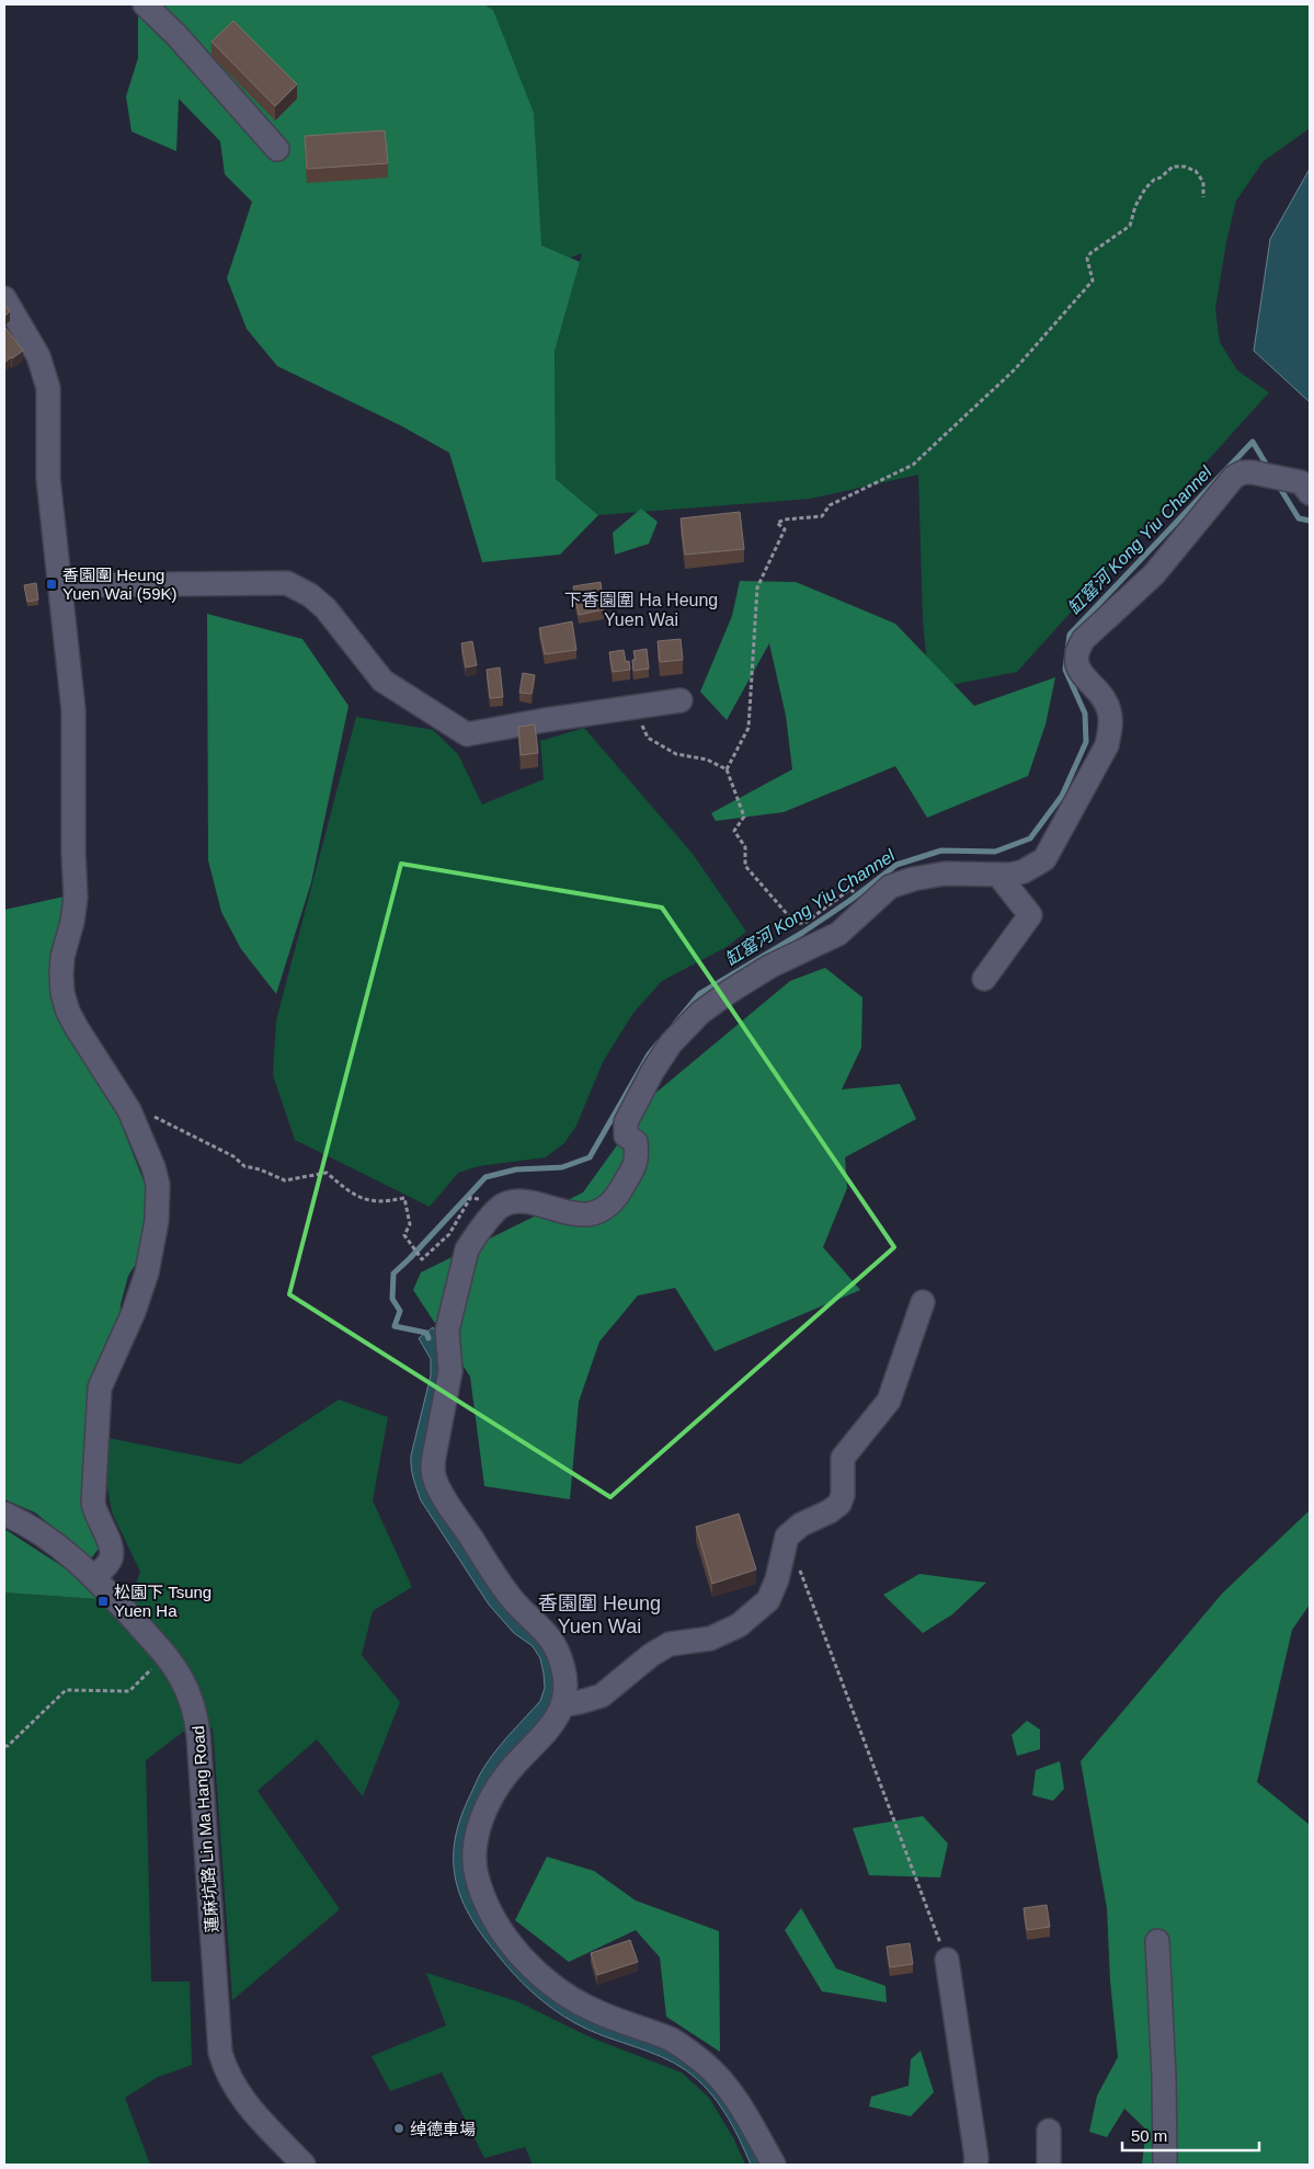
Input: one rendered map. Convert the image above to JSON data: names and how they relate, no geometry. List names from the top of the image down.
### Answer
{
  "streets": {
    "street": ["蓮麻坑路 Lin Ma Hang Road"]
  },
  "districts": ["下香園圍 Ha Heung Yuen Wai", "香園圍 Heung Yuen Wai"],
  "water": ["缸窰河 Kong Yiu Channel"],
  "places": {
    "transit": ["香園圍 Heung Yuen Wai (59K)", "松園下 Tsung Yuen Ha"],
    "other": ["绰德車場"]
  },
  "scale_bar": "50 m"
}
